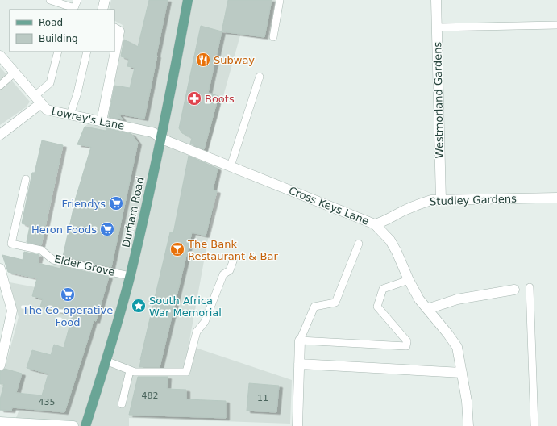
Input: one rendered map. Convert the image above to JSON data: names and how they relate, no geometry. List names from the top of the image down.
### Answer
{
  "streets": {
    "main road": ["Durham Road"],
    "street": [
      "Westmorland Gardens",
      "Lowrey's Lane",
      "Studley Gardens",
      "Cross Keys Lane"
    ],
    "lane": ["Elder Grove"]
  },
  "crossings": [
    ["Westmorland Gardens", "Studley Gardens"],
    ["Lowrey's Lane", "Cross Keys Lane"],
    ["Lowrey's Lane", "Durham Road"],
    ["Studley Gardens", "Cross Keys Lane"],
    ["Cross Keys Lane", "Durham Road"],
    ["Durham Road", "Elder Grove"]
  ],
  "places": {
    "restaurant": ["Subway"],
    "pharmacy": ["Boots"],
    "supermarket": ["Friendys", "Heron Foods", "The Co-operative Food"],
    "bar": ["The Bank Restaurant & Bar"],
    "place": ["South Africa War Memorial"]
  },
  "house_numbers": ["482", "11", "435"],
  "legend": ["Road", "Building"]
}
